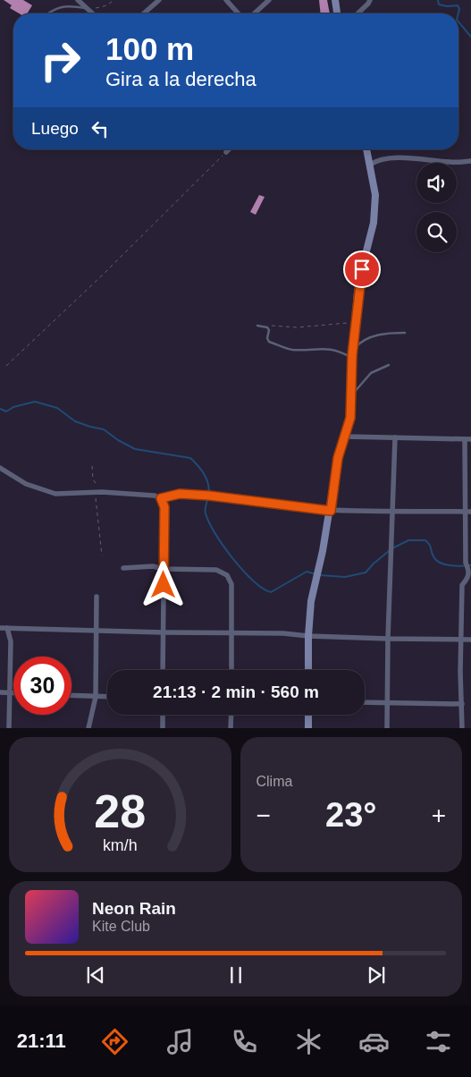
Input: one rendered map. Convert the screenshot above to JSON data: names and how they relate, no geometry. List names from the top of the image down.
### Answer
{
  "page": {
    "turn": ["100 m", "Gira a la derecha"],
    "then": "Luego",
    "limit": "30",
    "trip": "21:13 · 2 min · 560 m",
    "tile": "Clima",
    "heat": ["−", "23°", "+"],
    "song": ["Neon Rain", "Kite Club"],
    "tabs": "21:11",
    "gauge": ["28", "km/h"]
  }
}
